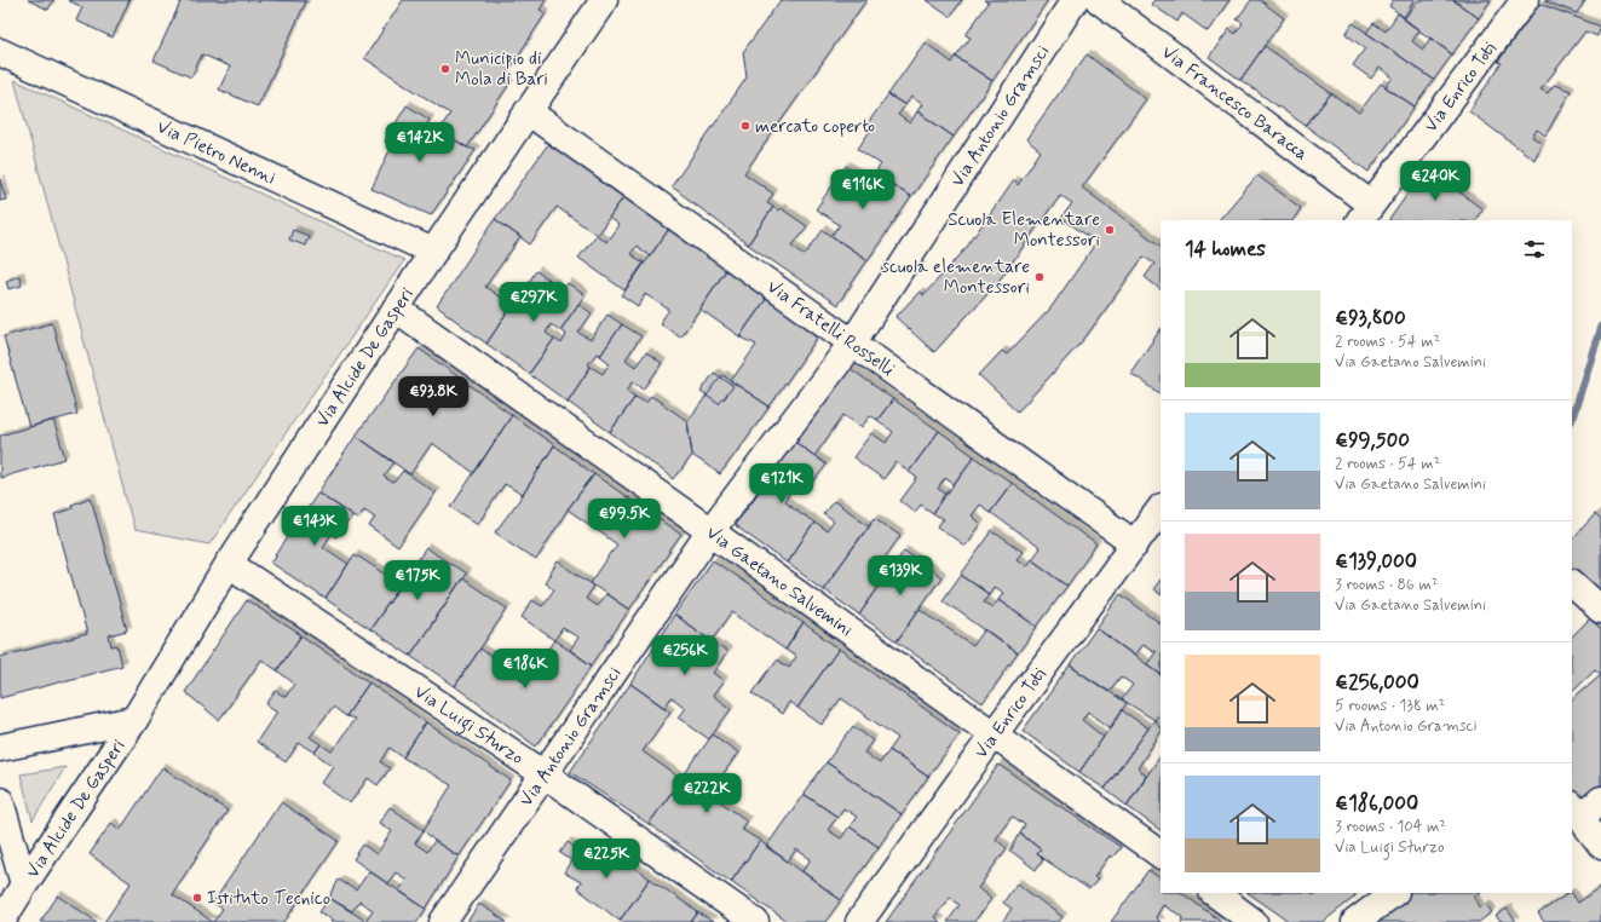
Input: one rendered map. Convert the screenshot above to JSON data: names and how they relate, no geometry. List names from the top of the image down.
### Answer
{
  "streets": {
    "street": [
      "Via Enrico Toti",
      "Via Francesco Baracca",
      "Via Antonio Gramsci",
      "Via Pietro Nenni",
      "Via Fratelli Rosselli",
      "Via Alcide De Gasperi",
      "Via Gaetano Salvemini",
      "Via Luigi Sturzo"
    ]
  },
  "crossings": [
    ["Via Enrico Toti", "Via Francesco Baracca"],
    ["Via Enrico Toti", "Via Fratelli Rosselli"],
    ["Via Enrico Toti", "Via Gaetano Salvemini"],
    ["Via Antonio Gramsci", "Via Fratelli Rosselli"],
    ["Via Antonio Gramsci", "Via Gaetano Salvemini"],
    ["Via Antonio Gramsci", "Via Luigi Sturzo"],
    ["Via Pietro Nenni", "Via Alcide De Gasperi"],
    ["Via Fratelli Rosselli", "Via Alcide De Gasperi"],
    ["Via Alcide De Gasperi", "Via Gaetano Salvemini"],
    ["Via Alcide De Gasperi", "Via Luigi Sturzo"]
  ],
  "places": [
    "Municipio di Mola di Bari",
    "mercato coperto",
    "Scuola Elementare Montessori",
    "scuola elementare Montessori",
    "Istituto Tecnico"
  ],
  "page": {
    "price": [
      "€142K",
      "€240K",
      "€116K",
      "€297K",
      "€93.8K",
      "€121K",
      "€99.5K",
      "€143K",
      "€139K",
      "€175K",
      "€256K",
      "€186K",
      "€222K",
      "€225K"
    ],
    "heading": "14 homes",
    "list": [
      {
        "name": "€93,800",
        "note": "2 rooms · 54 m² · Via Gaetano Salvemini"
      },
      {
        "name": "€99,500",
        "note": "2 rooms · 54 m² · Via Gaetano Salvemini"
      },
      {
        "name": "€139,000",
        "note": "3 rooms · 86 m² · Via Gaetano Salvemini"
      },
      {
        "name": "€256,000",
        "note": "5 rooms · 138 m² · Via Antonio Gramsci"
      },
      {
        "name": "€186,000",
        "note": "3 rooms · 104 m² · Via Luigi Sturzo"
      }
    ]
  }
}
